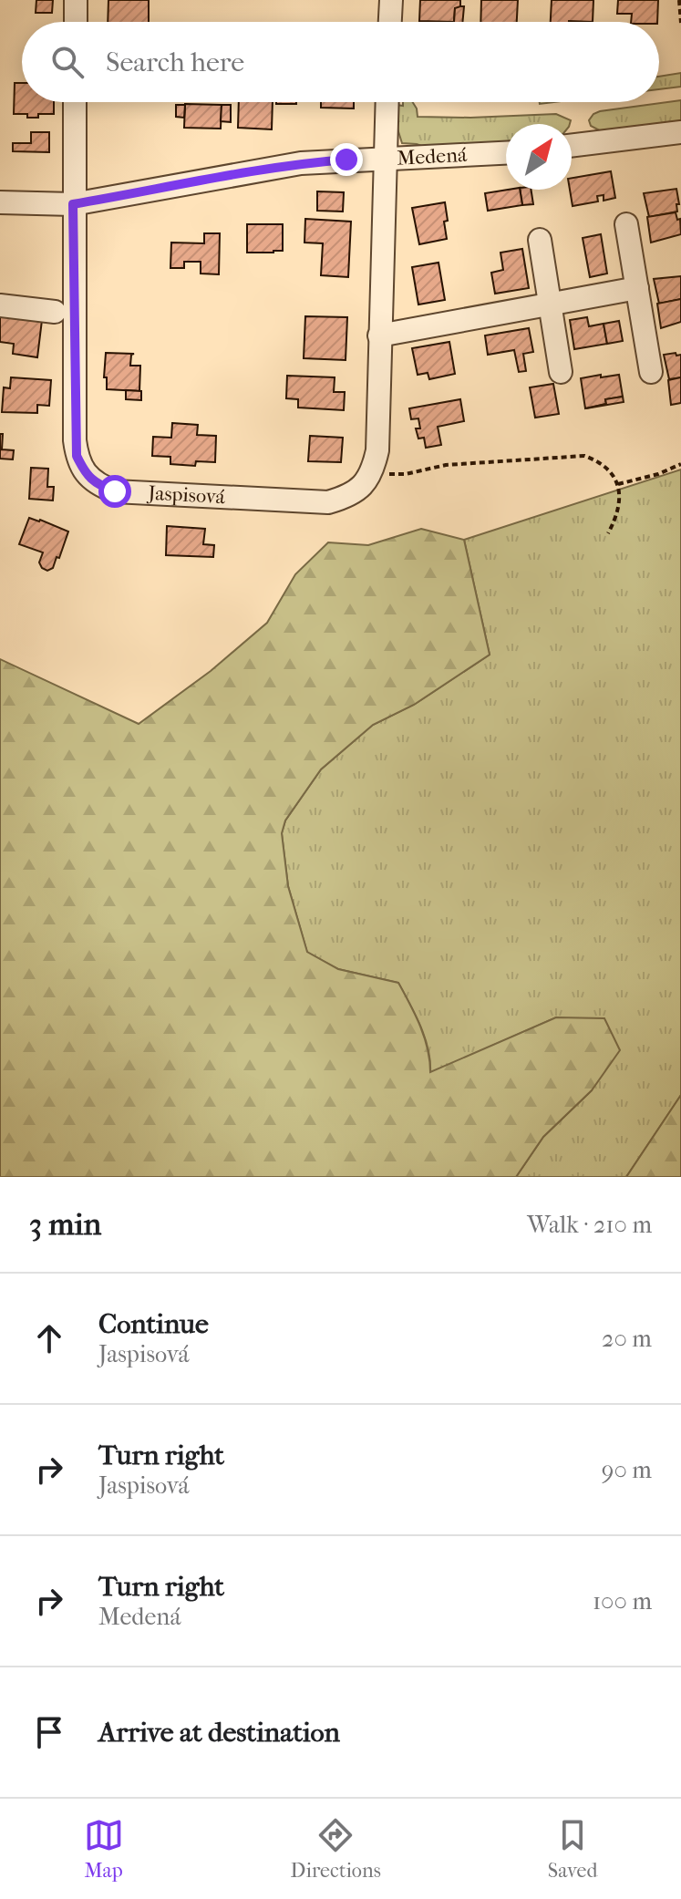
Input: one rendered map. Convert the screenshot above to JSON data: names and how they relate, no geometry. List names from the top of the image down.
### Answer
{
  "streets": {
    "street": ["Medená", "Jaspisová"]
  },
  "crossings": [
    ["Medená", "Jaspisová"]
  ],
  "north": "top right",
  "page": {
    "search": "Search here",
    "heading": ["3 min", "Walk · 210 m"],
    "list": [
      ["Continue", "Jaspisová", "20 m"],
      ["Turn right", "Jaspisová", "90 m"],
      ["Turn right", "Medená", "100 m"],
      "Arrive at destination"
    ],
    "nav": ["Map", "Directions", "Saved"]
  }
}
